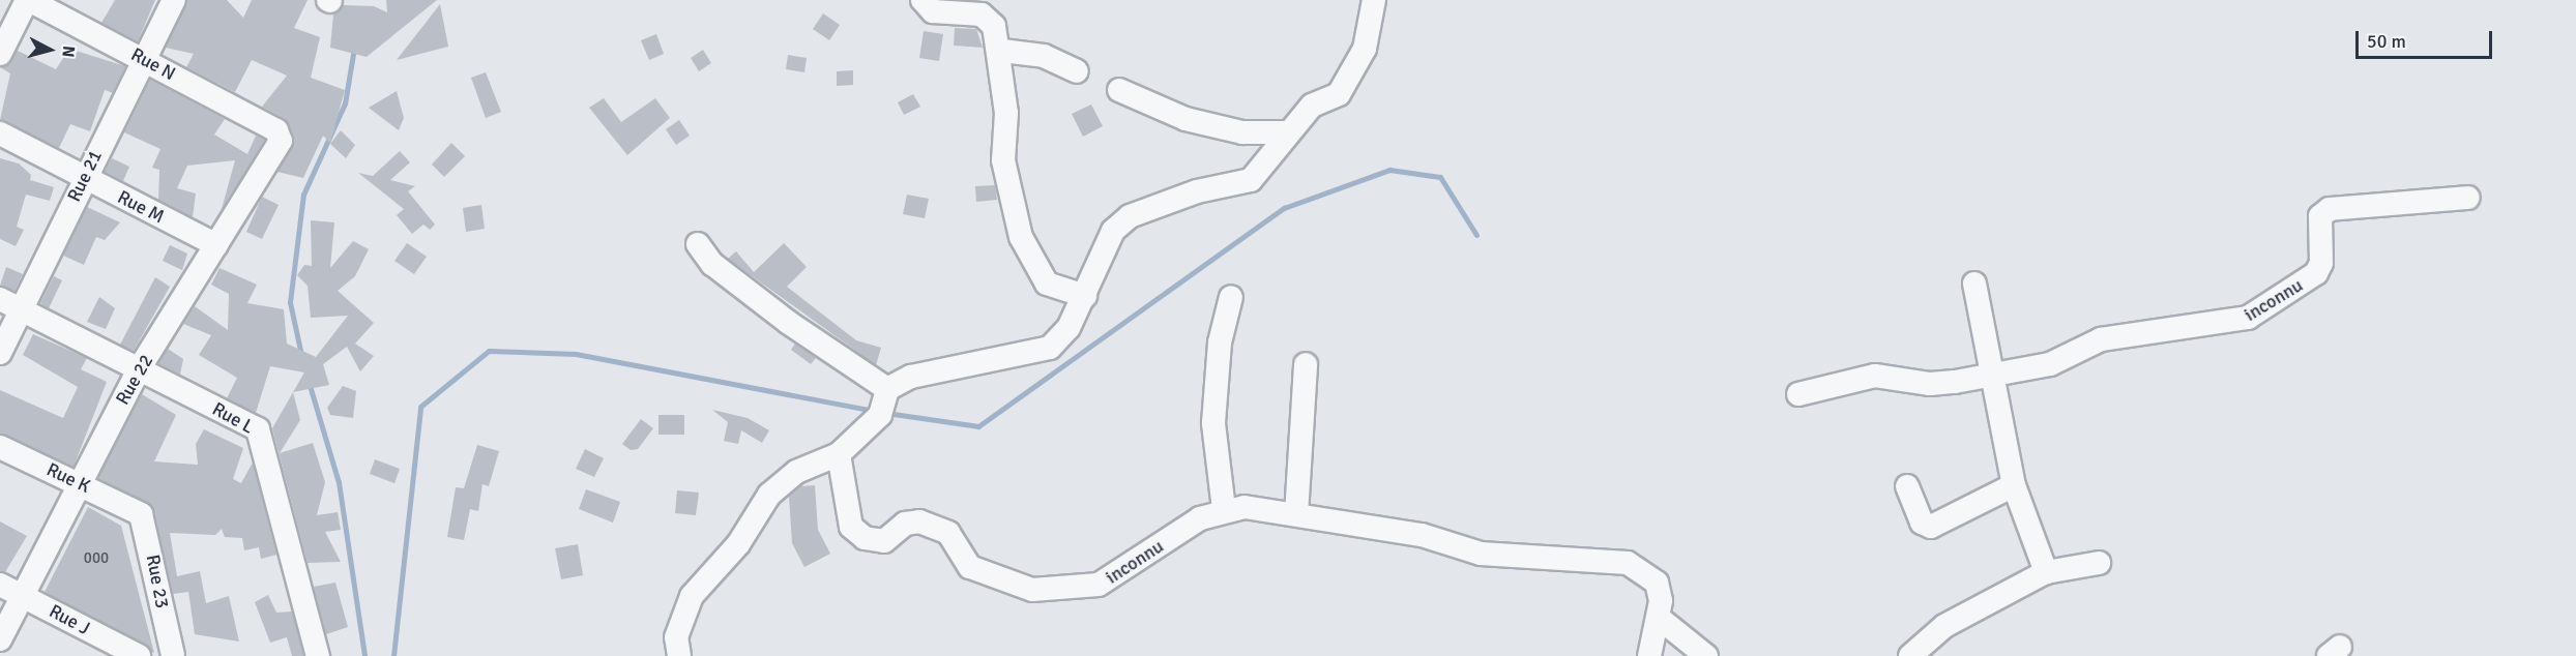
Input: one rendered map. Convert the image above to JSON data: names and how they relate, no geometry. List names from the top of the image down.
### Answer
{
  "streets": {
    "street": [
      "Rue N",
      "Rue 21",
      "Rue M",
      "inconnu",
      "Rue 22",
      "Rue L",
      "Rue K",
      "Rue 23",
      "Rue J"
    ]
  },
  "crossings": [
    ["Rue N", "Rue 21"],
    ["Rue N", "Rue 22"],
    ["Rue 21", "Rue M"],
    ["Rue 21", "Rue L"],
    ["Rue M", "Rue 22"],
    ["Rue 22", "Rue L"],
    ["Rue 22", "Rue K"],
    ["Rue 22", "Rue J"],
    ["Rue K", "Rue 23"]
  ],
  "house_numbers": ["000"],
  "scale_bar": "50 m",
  "north": "right"
}
